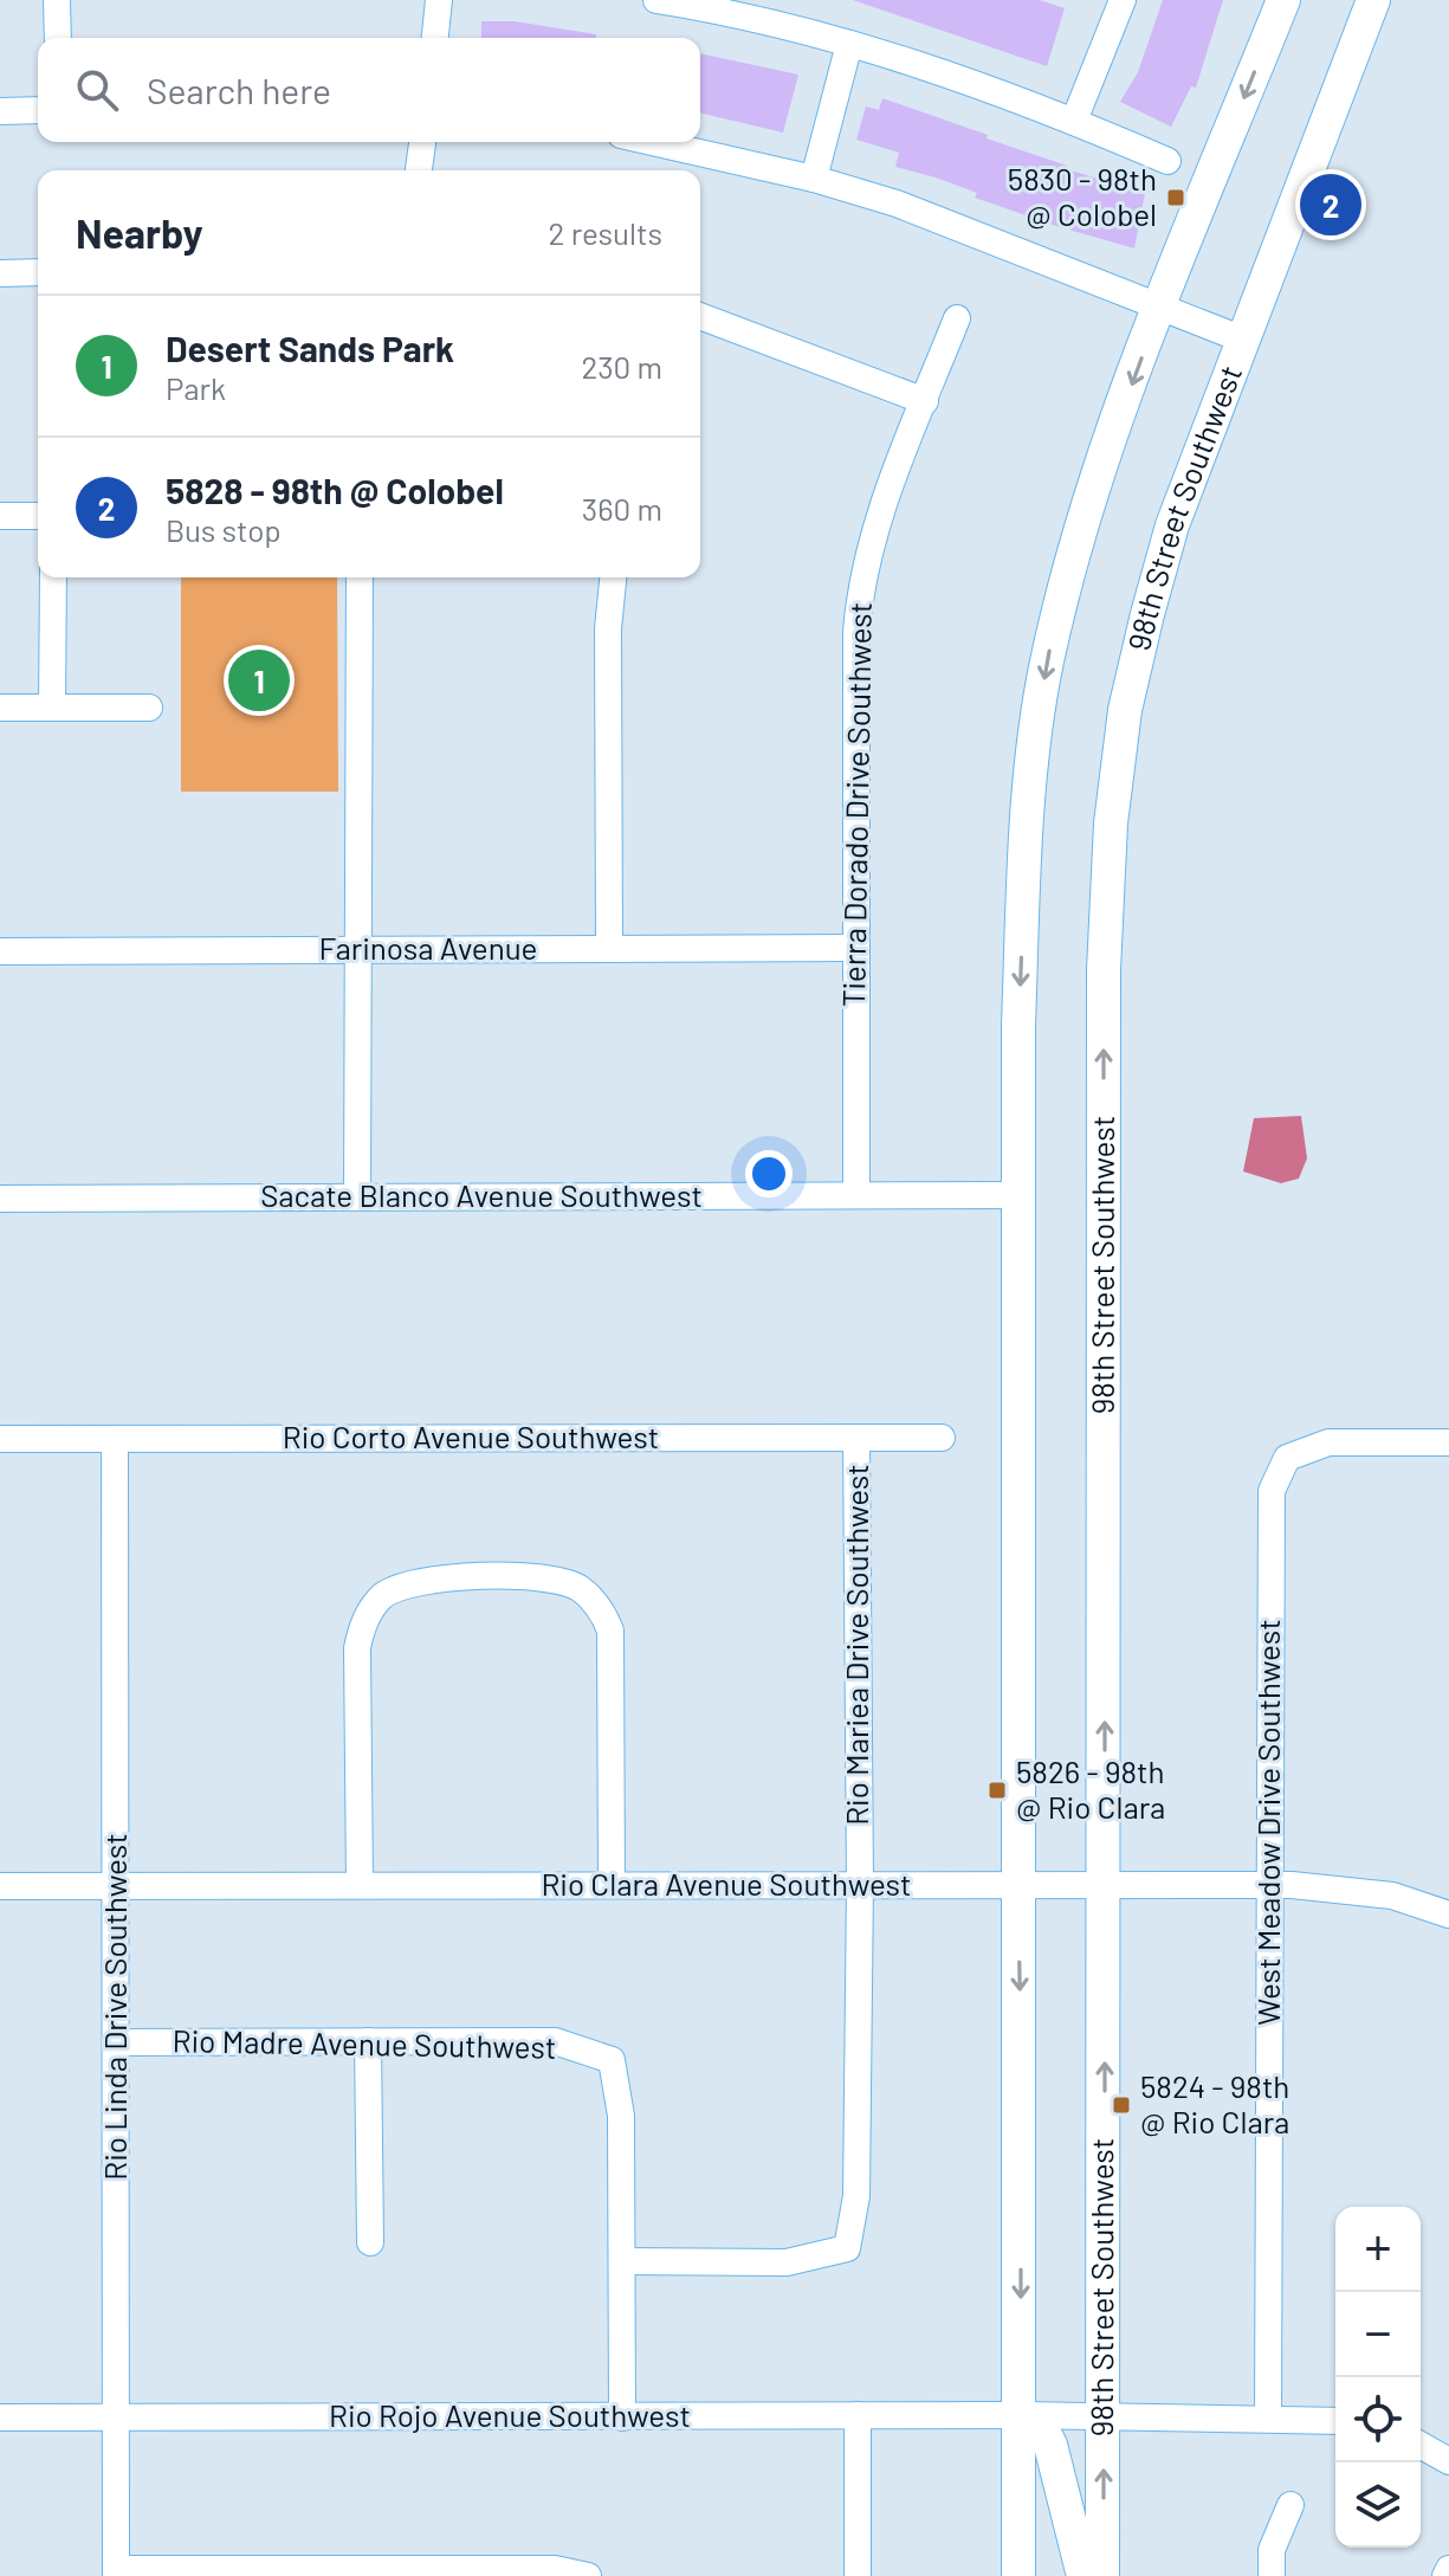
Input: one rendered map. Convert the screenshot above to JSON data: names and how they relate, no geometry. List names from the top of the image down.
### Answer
{
  "streets": {
    "main road": ["98th Street Southwest"],
    "street": [
      "Tierra Dorado Drive Southwest",
      "Farinosa Avenue",
      "Sacate Blanco Avenue Southwest",
      "Rio Corto Avenue Southwest",
      "Rio Mariea Drive Southwest",
      "West Meadow Drive Southwest",
      "Rio Clara Avenue Southwest",
      "Rio Linda Drive Southwest",
      "Rio Madre Avenue Southwest",
      "Rio Rojo Avenue Southwest"
    ]
  },
  "crossings": [
    ["98th Street Southwest", "Rio Clara Avenue Southwest"],
    ["98th Street Southwest", "Rio Rojo Avenue Southwest"],
    ["Tierra Dorado Drive Southwest", "Farinosa Avenue"],
    ["Tierra Dorado Drive Southwest", "Sacate Blanco Avenue Southwest"],
    ["Rio Corto Avenue Southwest", "Rio Mariea Drive Southwest"],
    ["Rio Corto Avenue Southwest", "Rio Linda Drive Southwest"],
    ["Rio Mariea Drive Southwest", "Rio Clara Avenue Southwest"],
    ["Rio Mariea Drive Southwest", "Rio Madre Avenue Southwest"],
    ["West Meadow Drive Southwest", "Rio Clara Avenue Southwest"],
    ["West Meadow Drive Southwest", "Rio Rojo Avenue Southwest"],
    ["Rio Clara Avenue Southwest", "Rio Linda Drive Southwest"],
    ["Rio Linda Drive Southwest", "Rio Madre Avenue Southwest"],
    ["Rio Linda Drive Southwest", "Rio Rojo Avenue Southwest"]
  ],
  "places": {
    "transit": ["5830 - 98th @ Colobel", "5826 - 98th @ Rio Clara", "5824 - 98th @ Rio Clara"]
  },
  "page": {
    "search": "Search here",
    "pins": ["2", "1"],
    "heading": ["Nearby", "2 results"],
    "list": [
      {
        "mark": "1",
        "name": "Desert Sands Park",
        "note": "Park",
        "value": "230 m"
      },
      {
        "mark": "2",
        "name": "5828 - 98th @ Colobel",
        "note": "Bus stop",
        "value": "360 m"
      }
    ],
    "map_buttons": ["+", "−"]
  }
}
